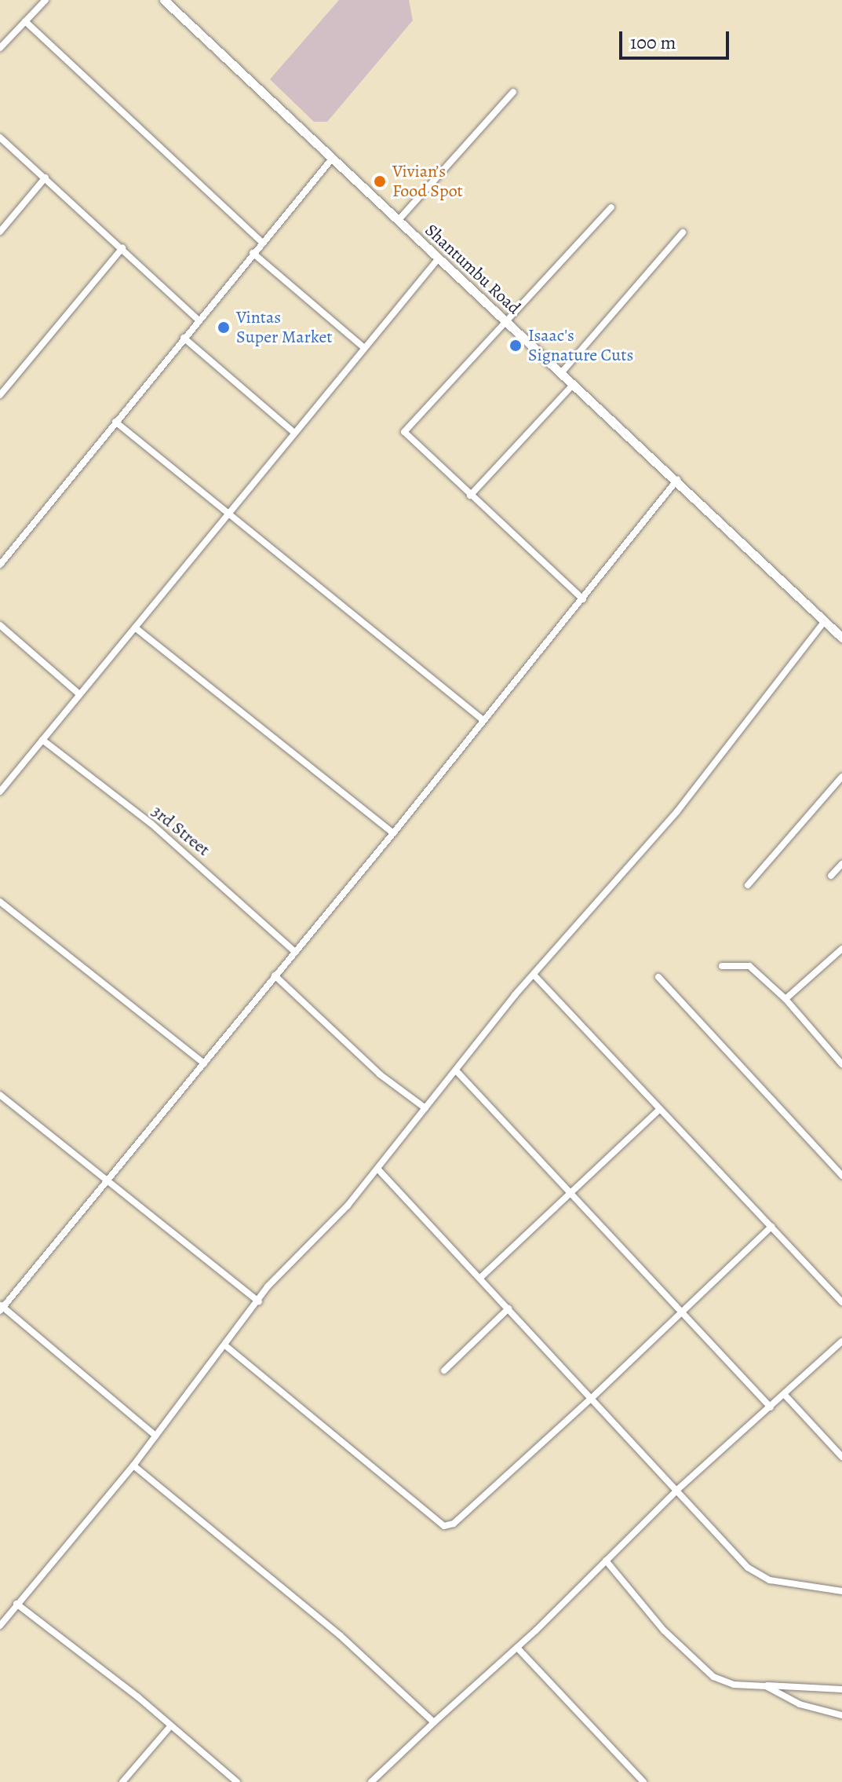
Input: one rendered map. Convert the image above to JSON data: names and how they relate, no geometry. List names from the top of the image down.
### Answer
{
  "streets": {
    "street": ["Shantumbu Road", "3rd Street"]
  },
  "places": ["Vivian’s Food Spot", "Vintas Super Market", "Isaac's Signature Cuts"],
  "scale_bar": "100 m"
}
